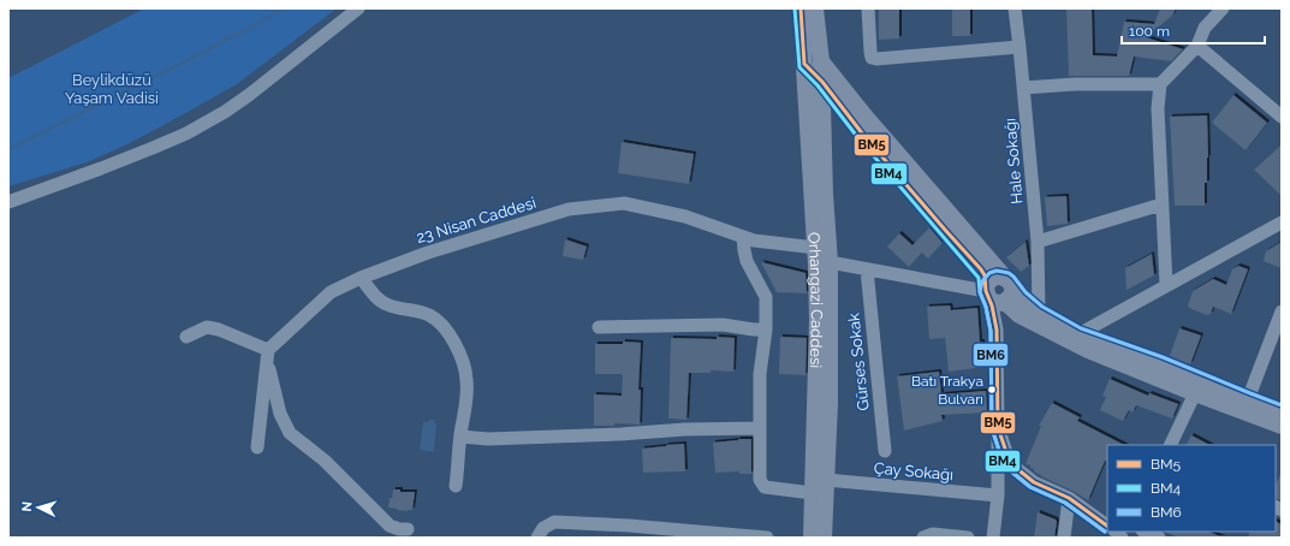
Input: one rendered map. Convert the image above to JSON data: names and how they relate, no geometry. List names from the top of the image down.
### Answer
{
  "streets": {
    "main road": ["Orhangazi Caddesi"],
    "street": [
      "Hale Sokağı",
      "23 Nisan Caddesi",
      "Gürses Sokak",
      "Çay Sokağı"
    ]
  },
  "crossings": [
    ["23 Nisan Caddesi", "Orhangazi Caddesi"],
    ["Orhangazi Caddesi", "Çay Sokağı"]
  ],
  "parks": ["Beylikdüzü Yaşam Vadisi"],
  "places": ["Batı Trakya Bulvarı"],
  "lines": ["transit line BM5", "transit line BM4", "transit line BM6"],
  "legend": ["BM5", "BM4", "BM6"],
  "scale_bar": "100 m",
  "north": "left"
}
